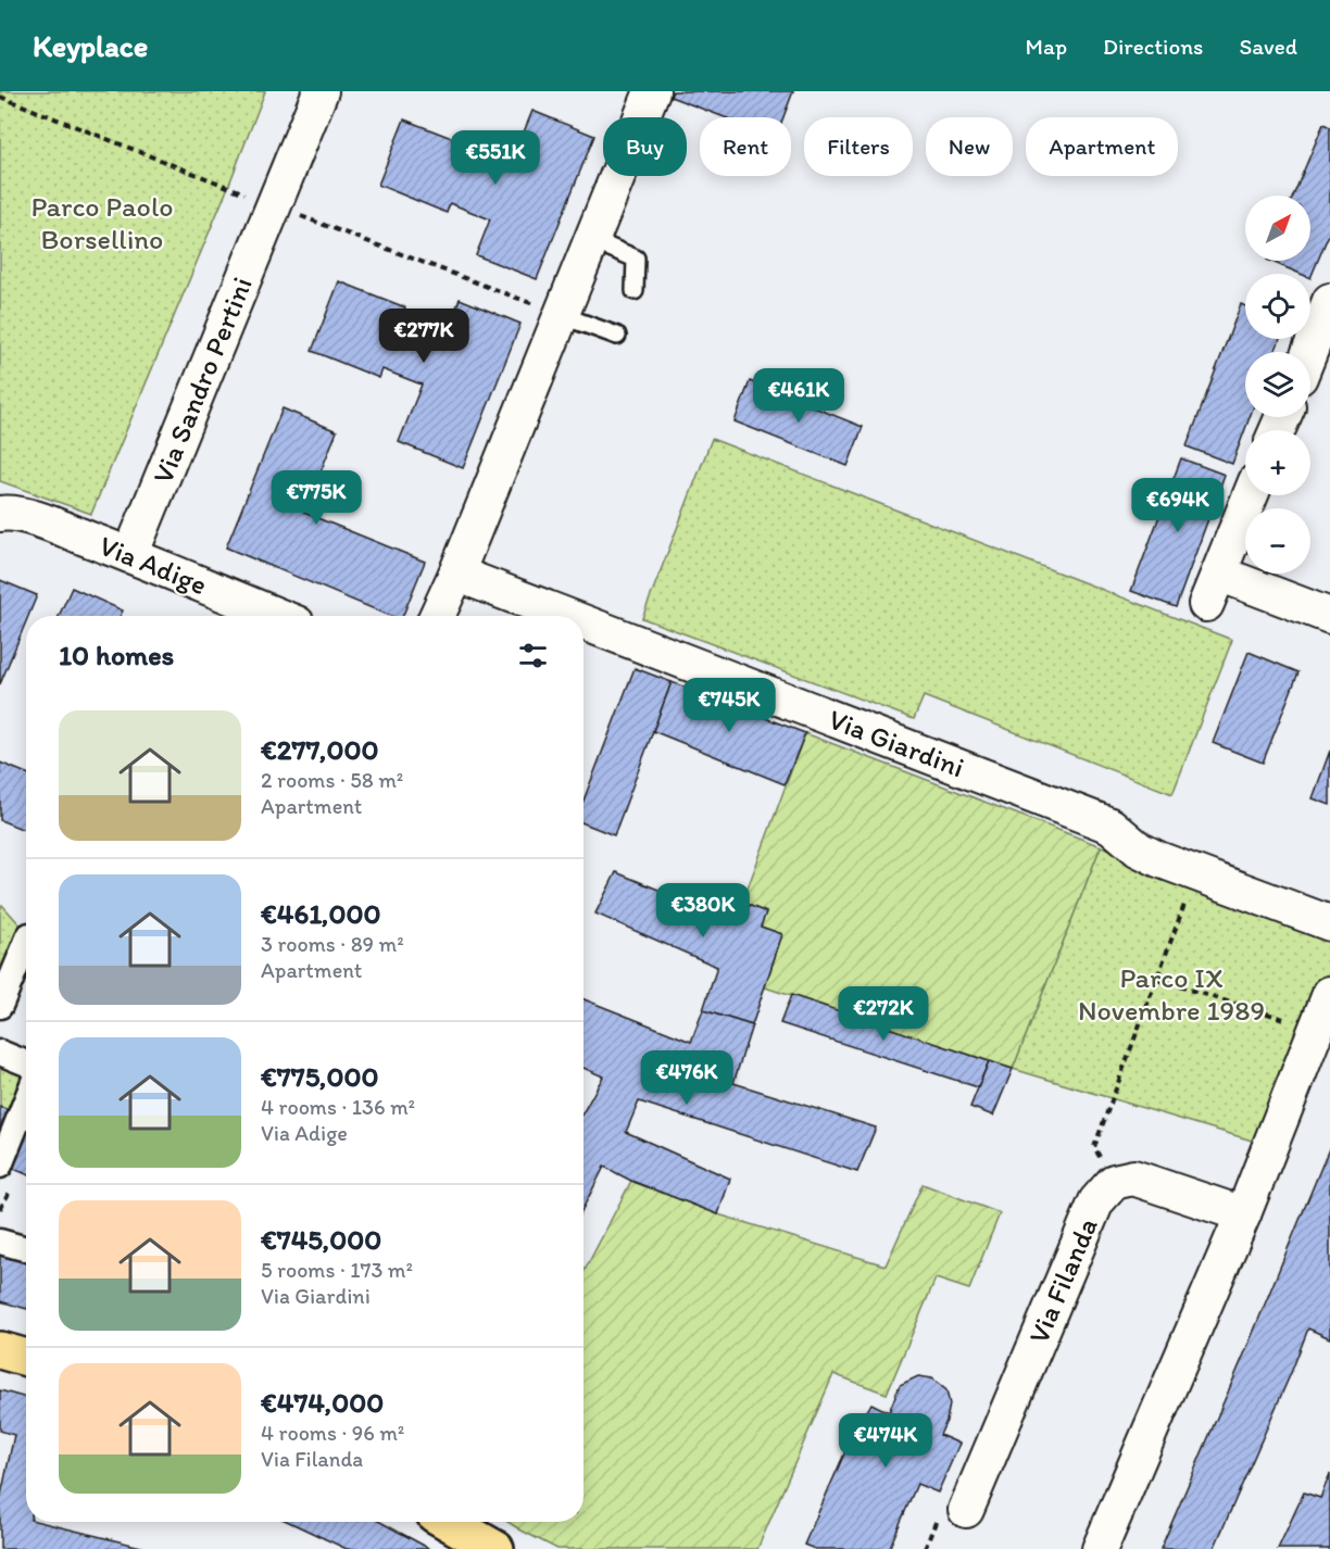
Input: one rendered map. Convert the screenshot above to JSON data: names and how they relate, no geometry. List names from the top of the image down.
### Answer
{
  "streets": {
    "street": [
      "Via Sandro Pertini",
      "Via Adige",
      "Via Giardini",
      "Via Filanda"
    ]
  },
  "crossings": [
    ["Via Sandro Pertini", "Via Adige"]
  ],
  "parks": ["Parco Paolo Borsellino", "Parco IX Novembre 1989"],
  "north": "top right",
  "page": {
    "header": "Keyplace",
    "nav": ["Map", "Directions", "Saved"],
    "chip": [
      "Buy",
      "Rent",
      "Filters",
      "New",
      "Apartment"
    ],
    "price": [
      "€551K",
      "€277K",
      "€461K",
      "€775K",
      "€694K",
      "€745K",
      "€380K",
      "€272K",
      "€476K",
      "€474K"
    ],
    "map_buttons": ["+", "−"],
    "heading": "10 homes",
    "list": [
      {
        "name": "€277,000",
        "note": "2 rooms · 58 m² · Apartment"
      },
      {
        "name": "€461,000",
        "note": "3 rooms · 89 m² · Apartment"
      },
      {
        "name": "€775,000",
        "note": "4 rooms · 136 m² · Via Adige"
      },
      {
        "name": "€745,000",
        "note": "5 rooms · 173 m² · Via Giardini"
      },
      {
        "name": "€474,000",
        "note": "4 rooms · 96 m² · Via Filanda"
      }
    ]
  }
}
